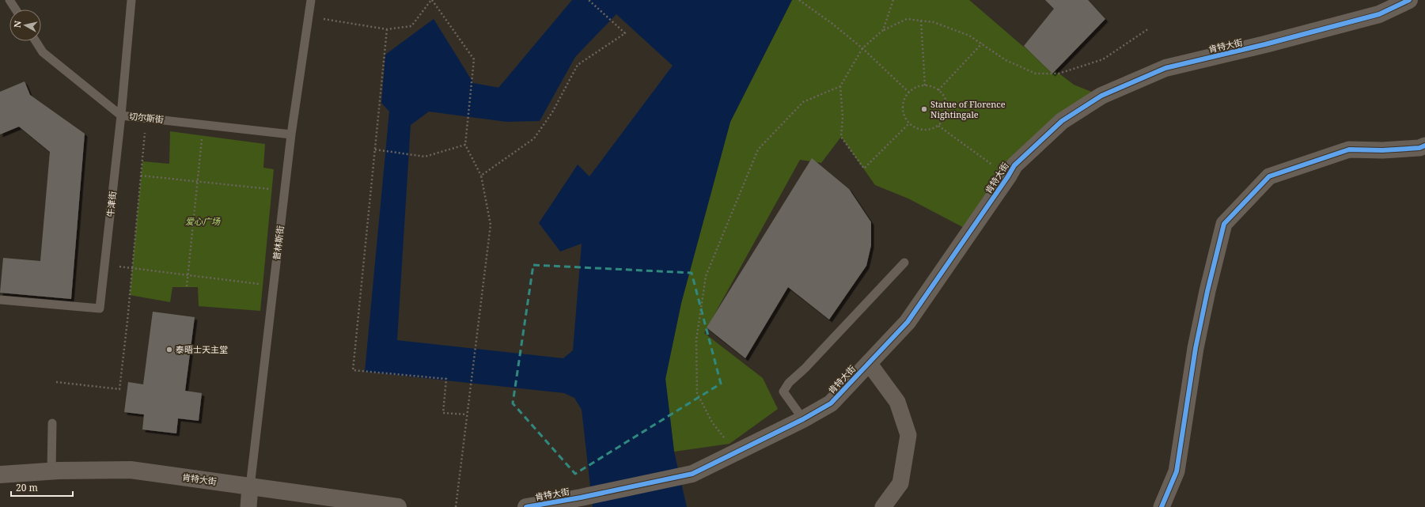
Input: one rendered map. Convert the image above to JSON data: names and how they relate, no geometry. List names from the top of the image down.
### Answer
{
  "streets": {
    "street": ["肯特大街"],
    "lane": ["切尔斯街", "牛津街", "普林斯街"]
  },
  "crossings": [
    ["肯特大街", "普林斯街"],
    ["切尔斯街", "牛津街"],
    ["切尔斯街", "普林斯街"]
  ],
  "parks": ["爱心广场"],
  "places": ["Statue of Florence Nightingale", "泰晤士天主堂"],
  "scale_bar": "20 m",
  "north": "left"
}
